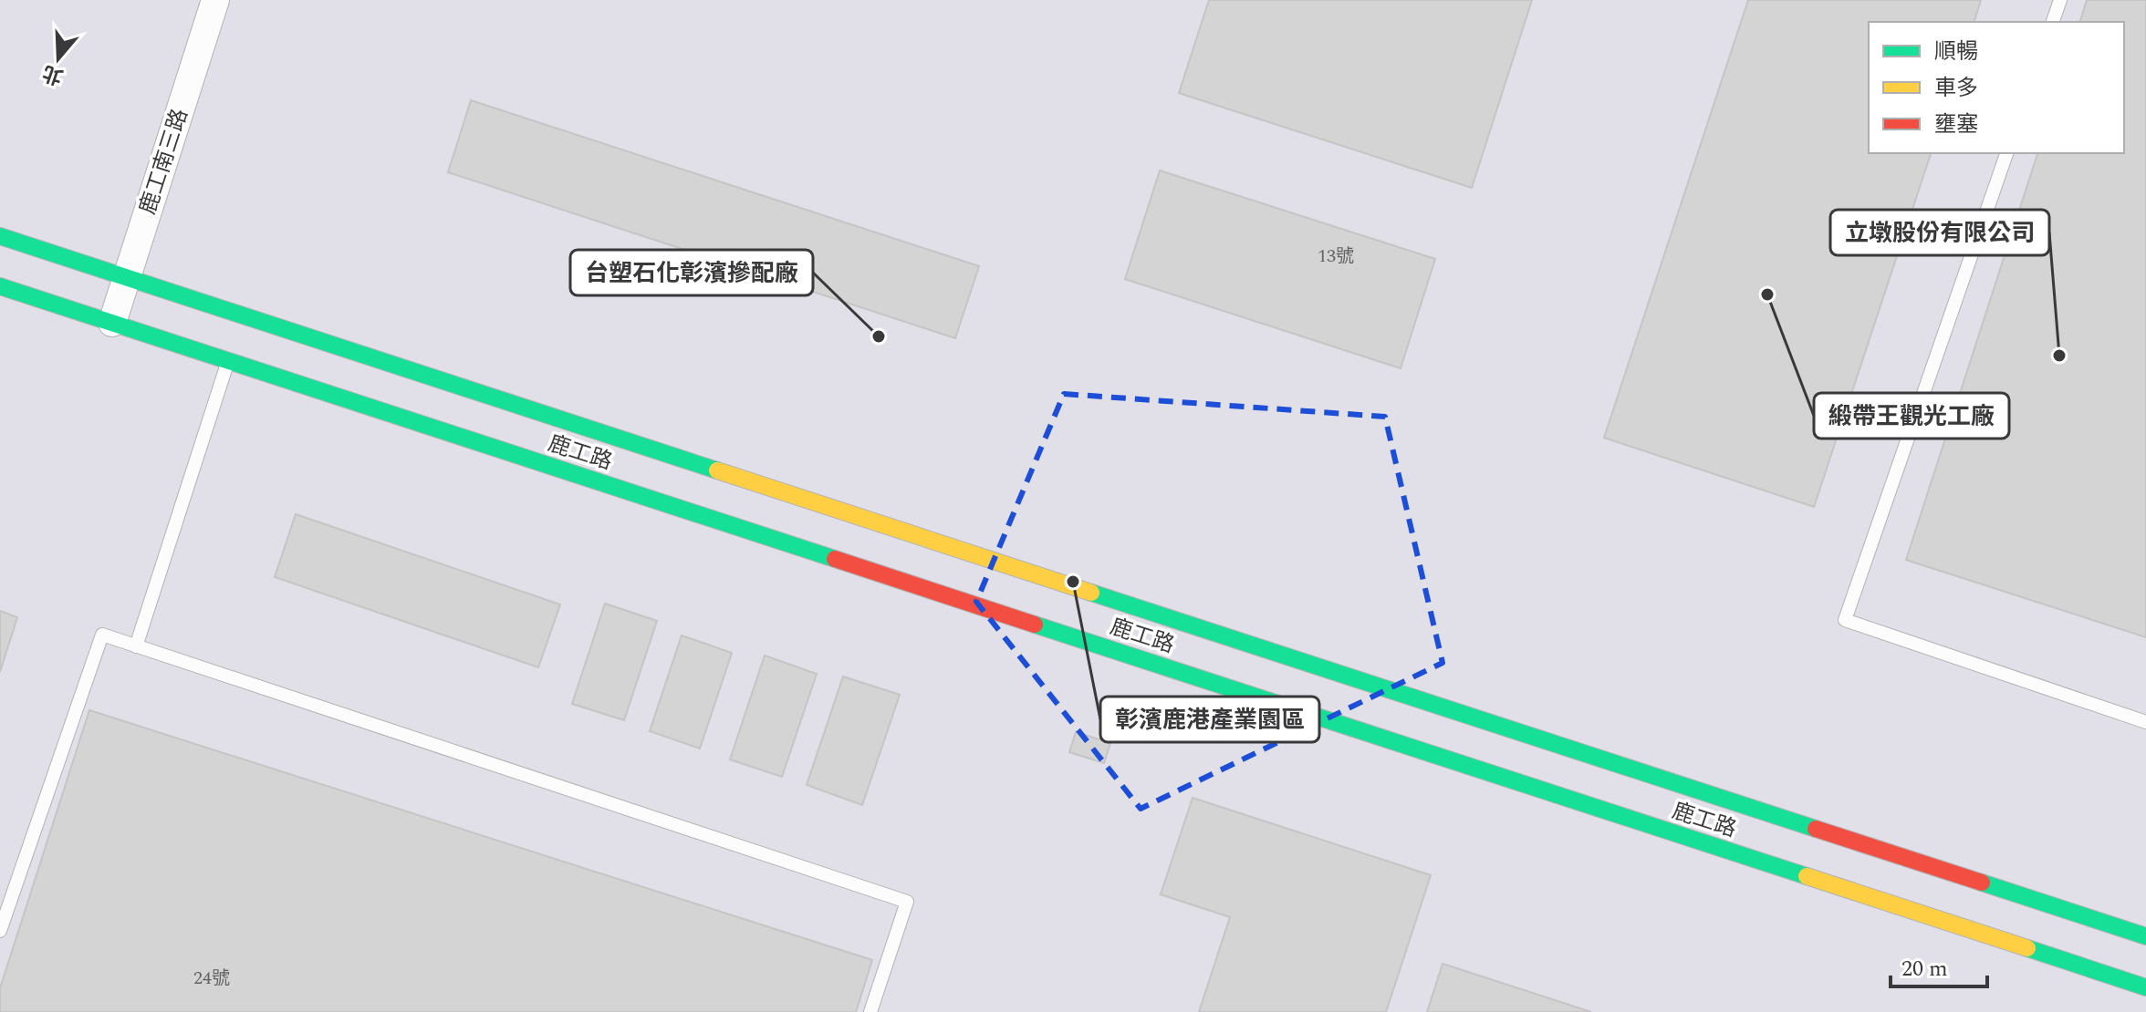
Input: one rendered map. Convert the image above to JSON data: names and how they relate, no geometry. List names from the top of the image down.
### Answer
{
  "streets": {
    "street": ["鹿工南三路", "鹿工路"]
  },
  "crossings": [
    ["鹿工南三路", "鹿工路"]
  ],
  "places": [
    "緞帶王觀光工廠",
    "台塑石化彰濱摻配廠",
    "立墩股份有限公司",
    "彰濱鹿港產業園區"
  ],
  "house_numbers": ["13號", "24號"],
  "legend": ["順暢", "車多", "壅塞"],
  "scale_bar": "20 m",
  "north": "bottom"
}
